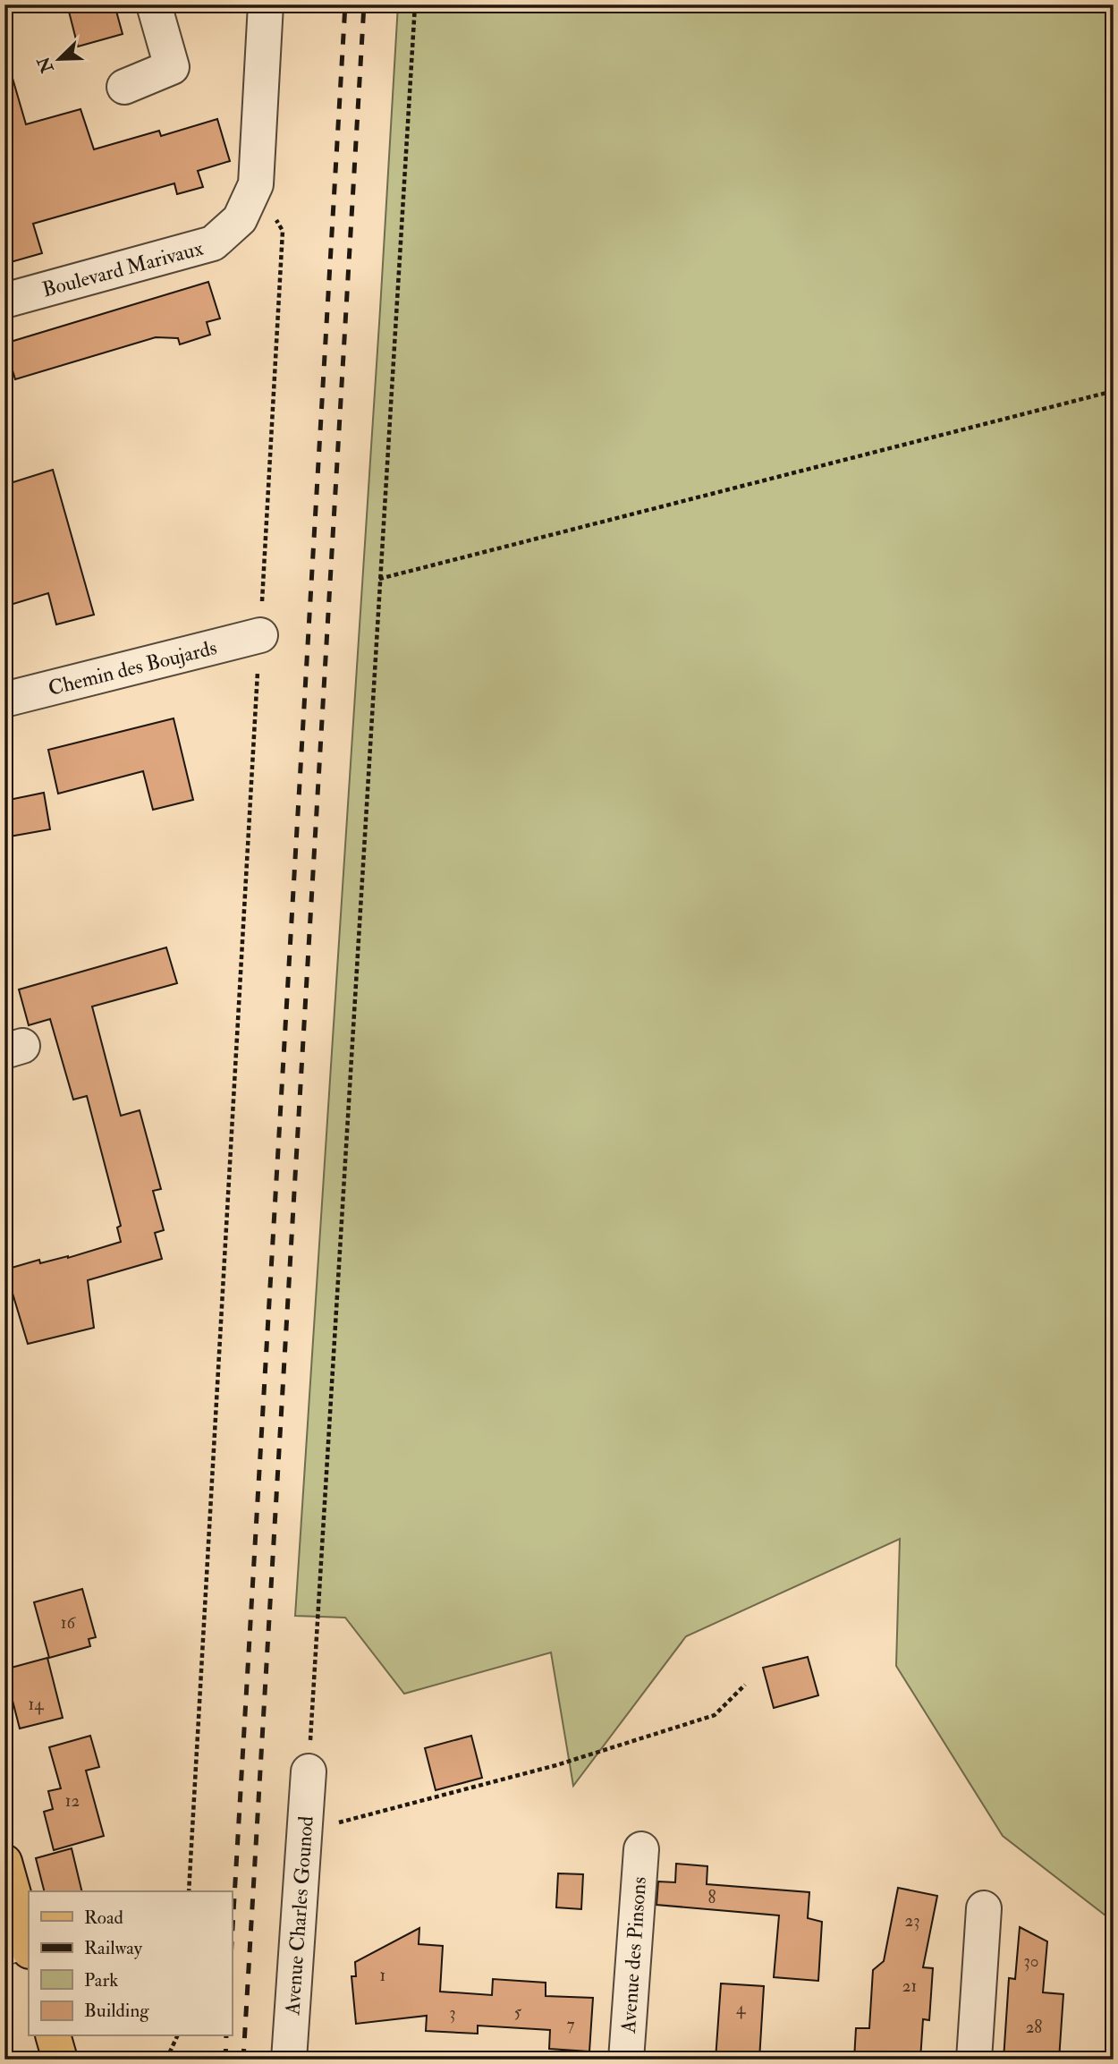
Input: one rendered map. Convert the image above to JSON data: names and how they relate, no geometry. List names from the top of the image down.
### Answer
{
  "streets": {
    "street": [
      "Boulevard Marivaux",
      "Chemin des Boujards",
      "Avenue Charles Gounod",
      "Avenue des Pinsons"
    ]
  },
  "house_numbers": [
    "16",
    "14",
    "12",
    "8",
    "23",
    "30",
    "1",
    "21",
    "4",
    "5",
    "3",
    "7",
    "28"
  ],
  "legend": [
    "Road",
    "Railway",
    "Park",
    "Building"
  ],
  "north": "bottom left"
}
